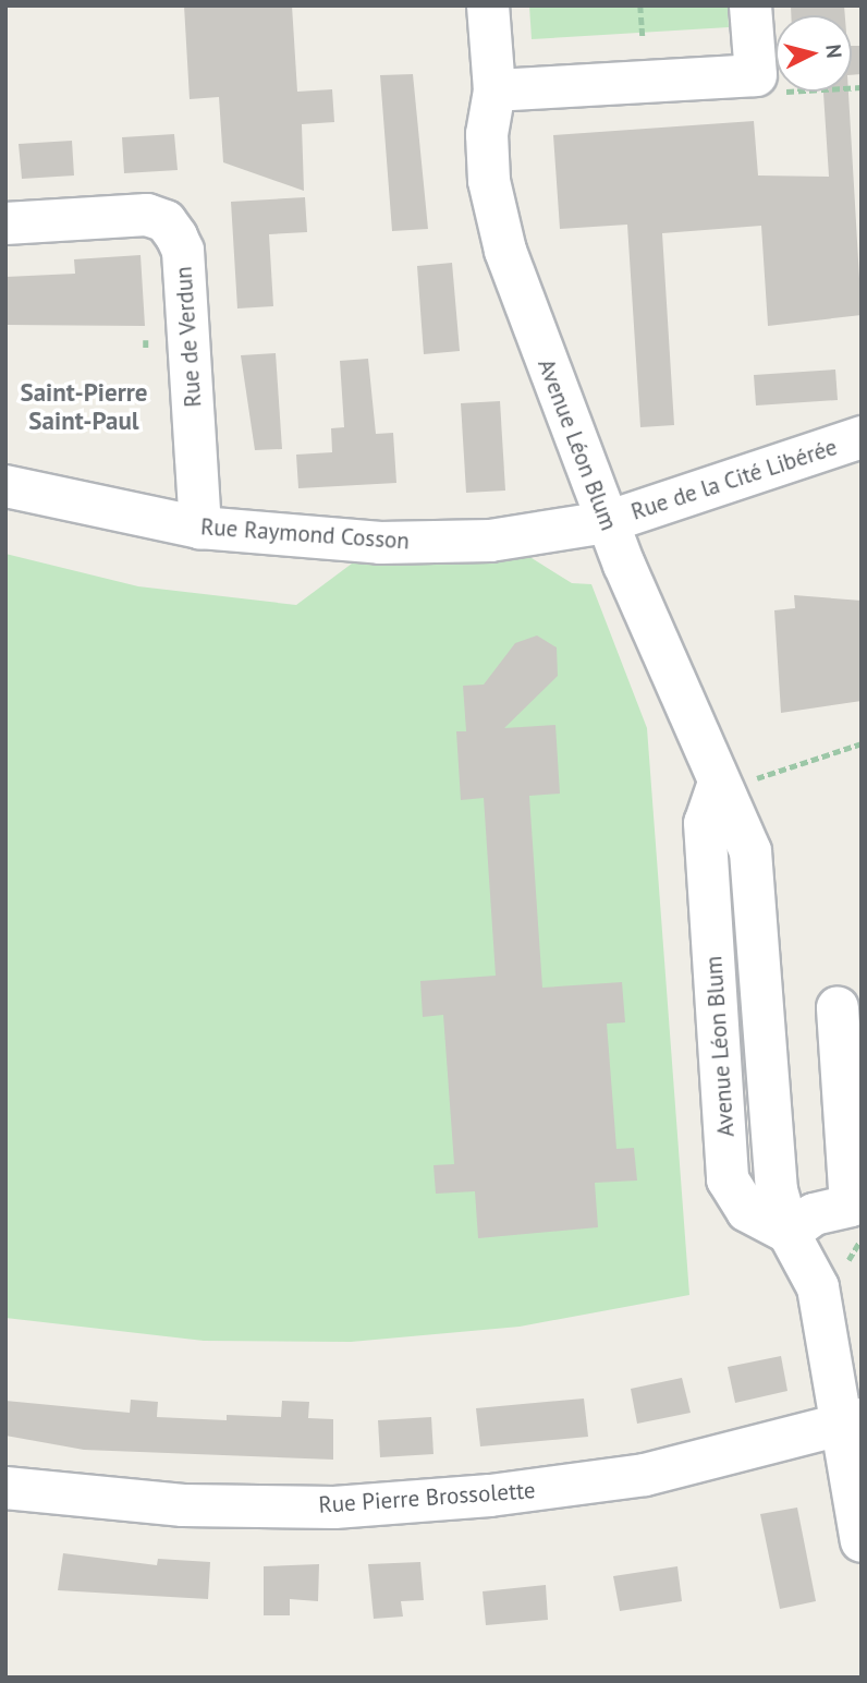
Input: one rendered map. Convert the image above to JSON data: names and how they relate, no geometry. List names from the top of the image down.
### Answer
{
  "streets": {
    "street": [
      "Rue de Verdun",
      "Avenue Léon Blum",
      "Rue de la Cité Libérée",
      "Rue Raymond Cosson",
      "Rue Pierre Brossolette"
    ]
  },
  "crossings": [
    ["Rue de Verdun", "Rue Raymond Cosson"],
    ["Avenue Léon Blum", "Rue de la Cité Libérée"],
    ["Avenue Léon Blum", "Rue Raymond Cosson"],
    ["Rue de la Cité Libérée", "Rue Raymond Cosson"]
  ],
  "districts": ["Saint-Pierre Saint-Paul"],
  "north": "right"
}
